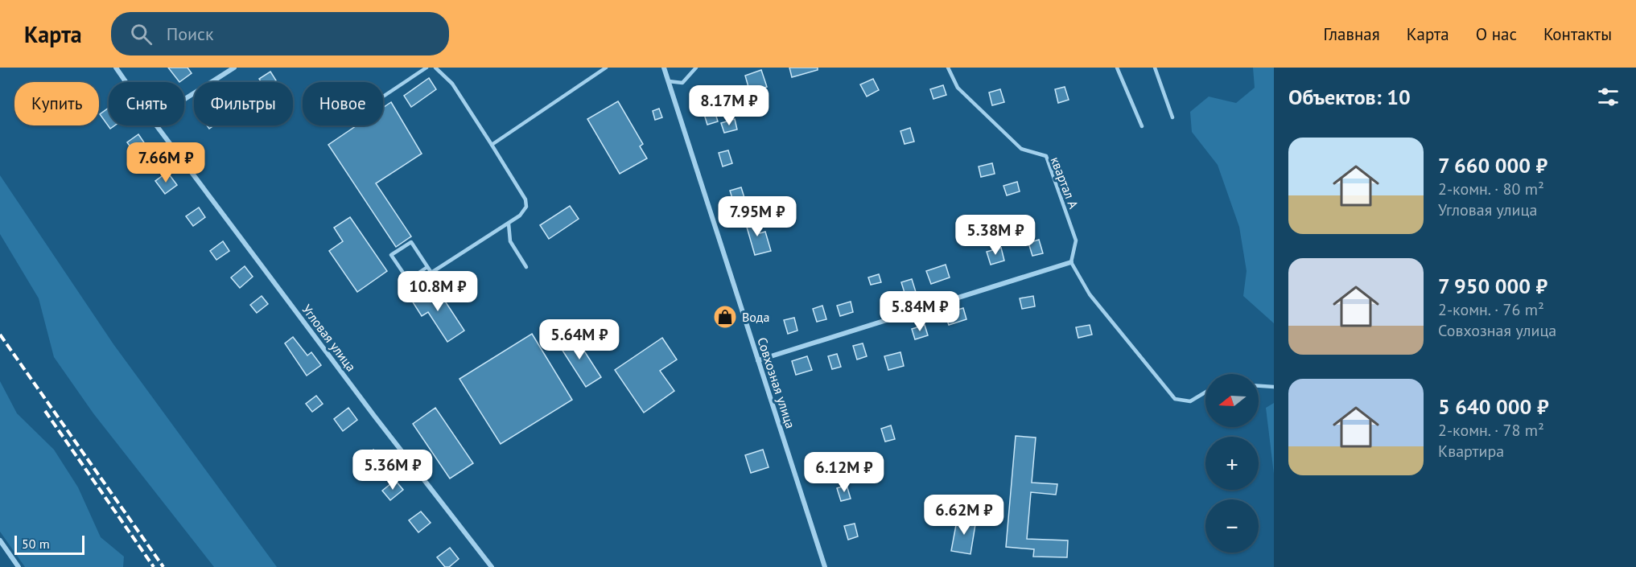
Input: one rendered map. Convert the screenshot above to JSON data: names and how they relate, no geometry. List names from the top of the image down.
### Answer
{
  "streets": {
    "street": ["Угловая улица", "Совхозная улица"],
    "lane": ["квартал А"]
  },
  "places": {
    "shop": ["Вода"]
  },
  "scale_bar": "50 m",
  "north": "left",
  "page": {
    "header": "Карта",
    "search": "Поиск",
    "nav": [
      "Главная",
      "Карта",
      "О нас",
      "Контакты"
    ],
    "heading": "Объектов: 10",
    "chip": [
      "Купить",
      "Снять",
      "Фильтры",
      "Новое"
    ],
    "price": [
      "8.17M ₽",
      "7.66M ₽",
      "7.95M ₽",
      "5.38M ₽",
      "10.8M ₽",
      "5.84M ₽",
      "5.64M ₽",
      "5.36M ₽",
      "6.12M ₽",
      "6.62M ₽"
    ],
    "list": [
      {
        "name": "7 660 000 ₽",
        "note": "2-комн. · 80 m² · Угловая улица"
      },
      {
        "name": "7 950 000 ₽",
        "note": "2-комн. · 76 m² · Совхозная улица"
      },
      {
        "name": "5 640 000 ₽",
        "note": "2-комн. · 78 m² · Квартира"
      }
    ],
    "map_buttons": ["+", "−"],
    "scale": "50 m"
  }
}
